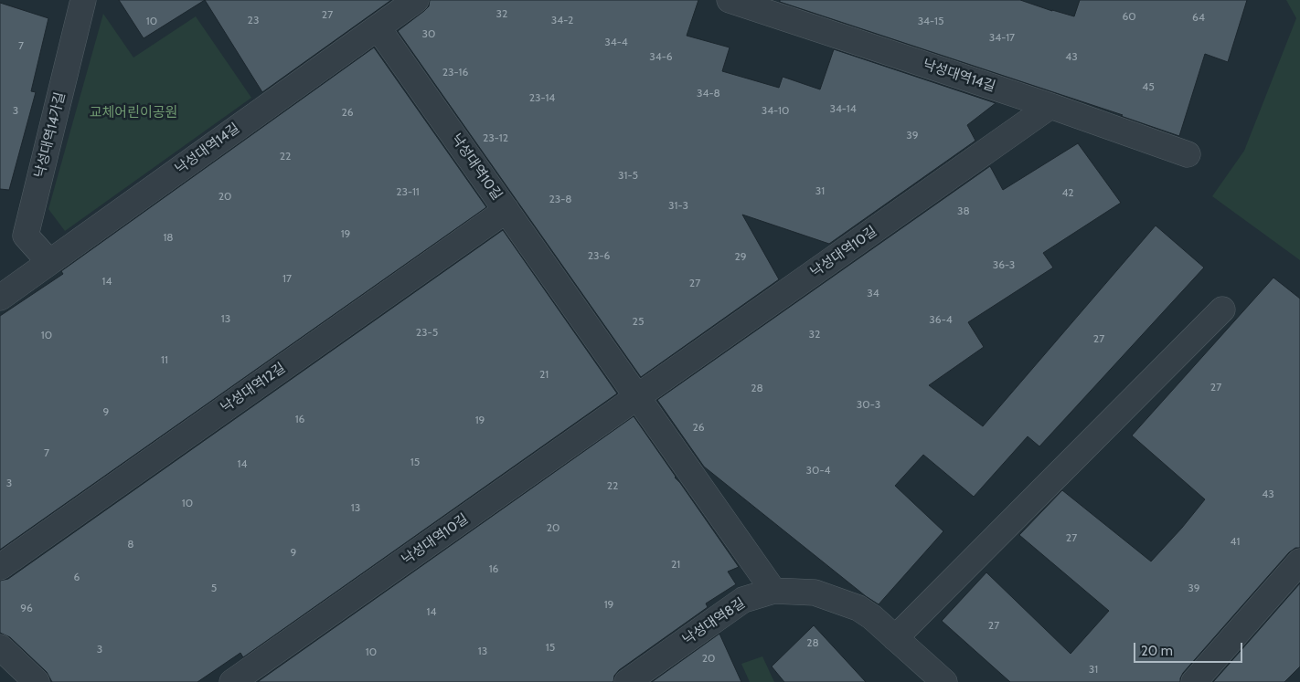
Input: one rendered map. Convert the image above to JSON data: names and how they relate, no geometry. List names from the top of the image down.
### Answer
{
  "streets": {
    "street": [
      "낙성대역14길",
      "낙성대역14가길",
      "낙성대역10길",
      "낙성대역12길",
      "낙성대역8길"
    ]
  },
  "crossings": [
    ["낙성대역14길", "낙성대역14가길"],
    ["낙성대역14길", "낙성대역10길"],
    ["낙성대역10길", "낙성대역12길"],
    ["낙성대역10길", "낙성대역8길"]
  ],
  "parks": ["교체어린이공원"],
  "house_numbers": [
    "32",
    "27",
    "60",
    "64",
    "23",
    "34-2",
    "10",
    "34-15",
    "30",
    "34-17",
    "34-4",
    "7",
    "34-6",
    "43",
    "23-16",
    "45",
    "34-8",
    "23-14",
    "34-14",
    "3",
    "34-10",
    "26",
    "39",
    "23-12",
    "22",
    "31-5",
    "31",
    "23-11",
    "42",
    "20",
    "23-8",
    "31-3",
    "38",
    "19",
    "18",
    "23-6",
    "29",
    "36-3",
    "17",
    "14",
    "27",
    "34",
    "13",
    "36-4",
    "25",
    "23-5",
    "32",
    "10",
    "27",
    "11",
    "21",
    "27",
    "28",
    "30-3",
    "9",
    "16",
    "19",
    "26",
    "7",
    "15",
    "14",
    "30-4",
    "3",
    "22",
    "43",
    "10",
    "13",
    "20",
    "27",
    "41",
    "8",
    "9",
    "21",
    "16",
    "6",
    "5",
    "39",
    "19",
    "96",
    "14",
    "27",
    "28",
    "15",
    "3",
    "13",
    "10",
    "20",
    "31"
  ],
  "scale_bar": "20 m"
}
